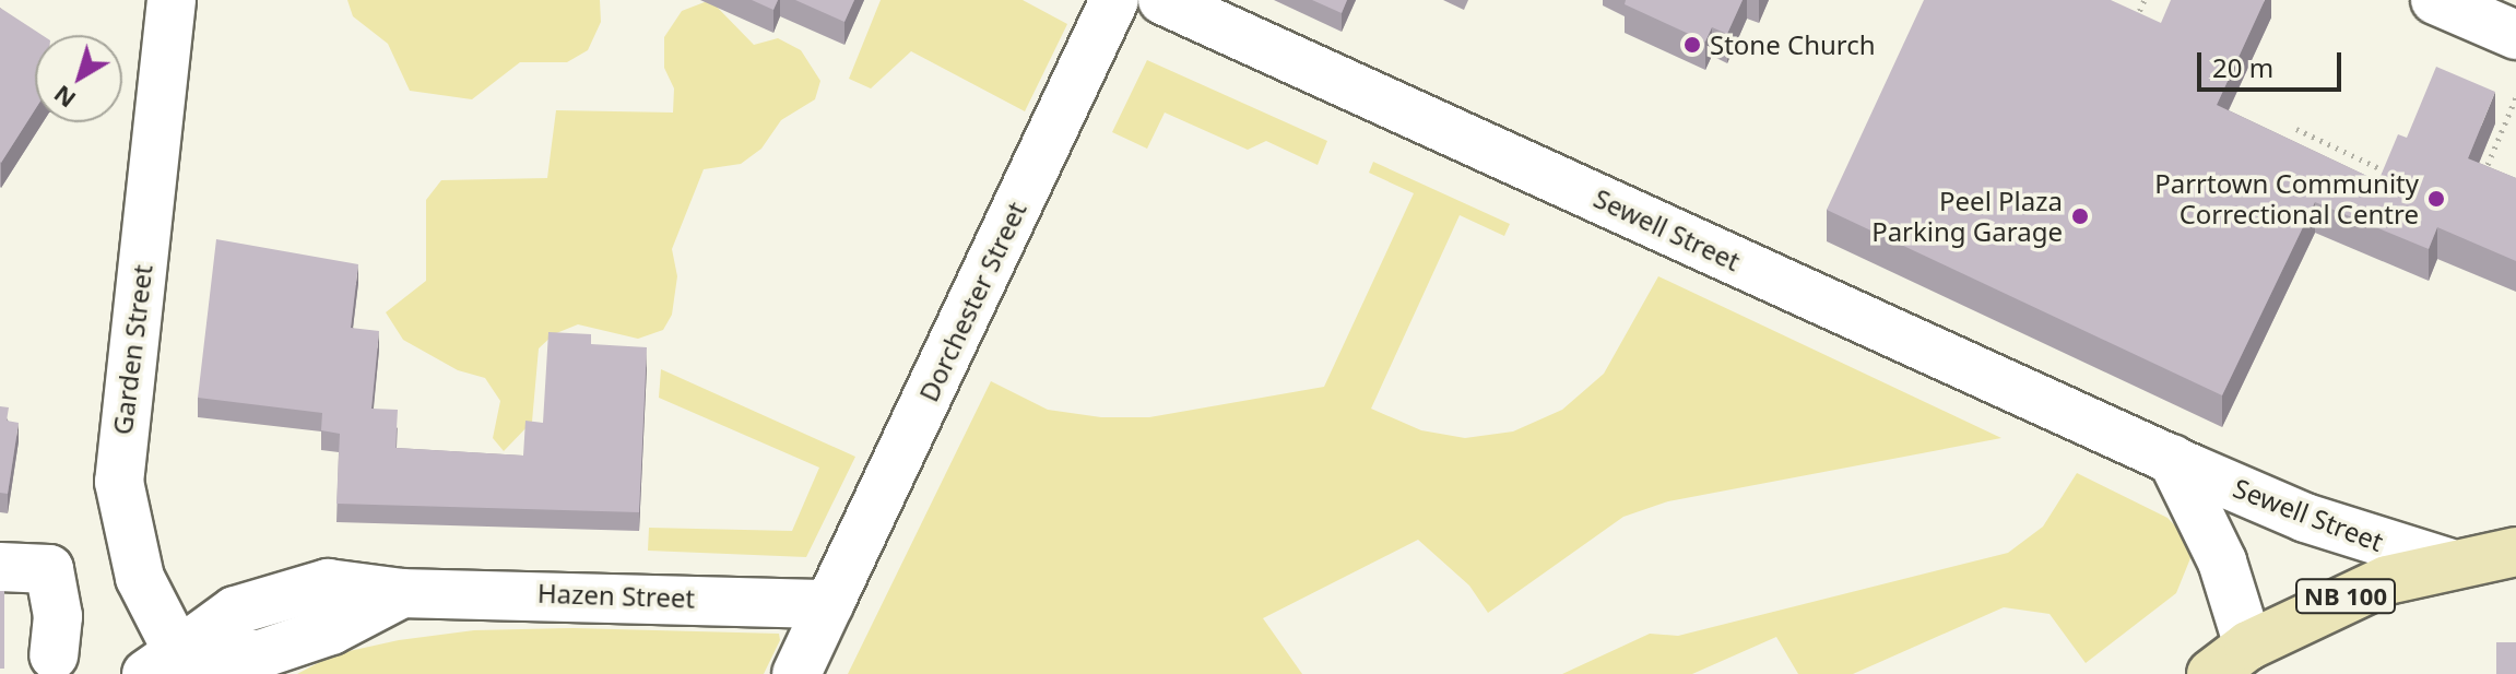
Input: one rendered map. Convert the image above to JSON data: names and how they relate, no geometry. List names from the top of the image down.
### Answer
{
  "streets": {
    "main road": ["NB 100"],
    "street": [
      "Sewell Street",
      "Dorchester Street",
      "Garden Street",
      "Hazen Street"
    ]
  },
  "crossings": [
    ["Sewell Street", "NB 100"],
    ["Dorchester Street", "Hazen Street"],
    ["Garden Street", "Hazen Street"]
  ],
  "places": ["Stone Church", "Parrtown Community Correctional Centre", "Peel Plaza Parking Garage"],
  "scale_bar": "20 m",
  "north": "bottom left"
}
